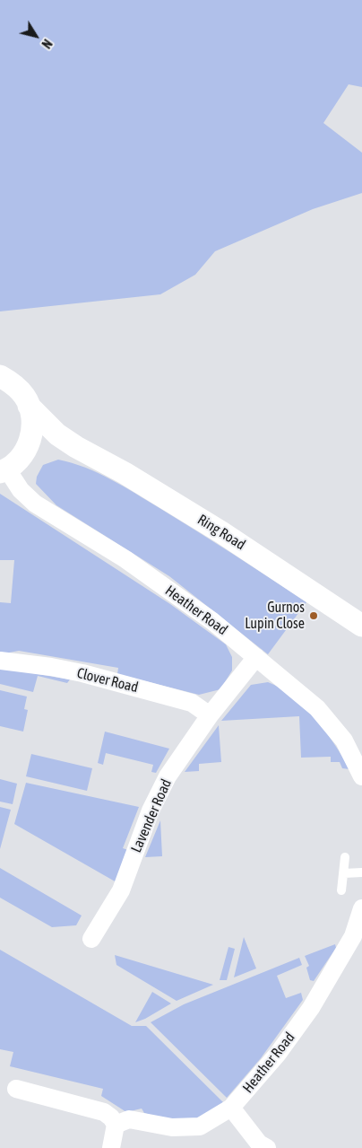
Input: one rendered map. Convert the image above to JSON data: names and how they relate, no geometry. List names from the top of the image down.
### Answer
{
  "streets": {
    "street": [
      "Ring Road",
      "Heather Road",
      "Clover Road",
      "Lavender Road"
    ]
  },
  "crossings": [
    ["Ring Road", "Heather Road"],
    ["Heather Road", "Lavender Road"],
    ["Clover Road", "Lavender Road"]
  ],
  "places": ["Gurnos Lupin Close"],
  "north": "bottom right"
}
